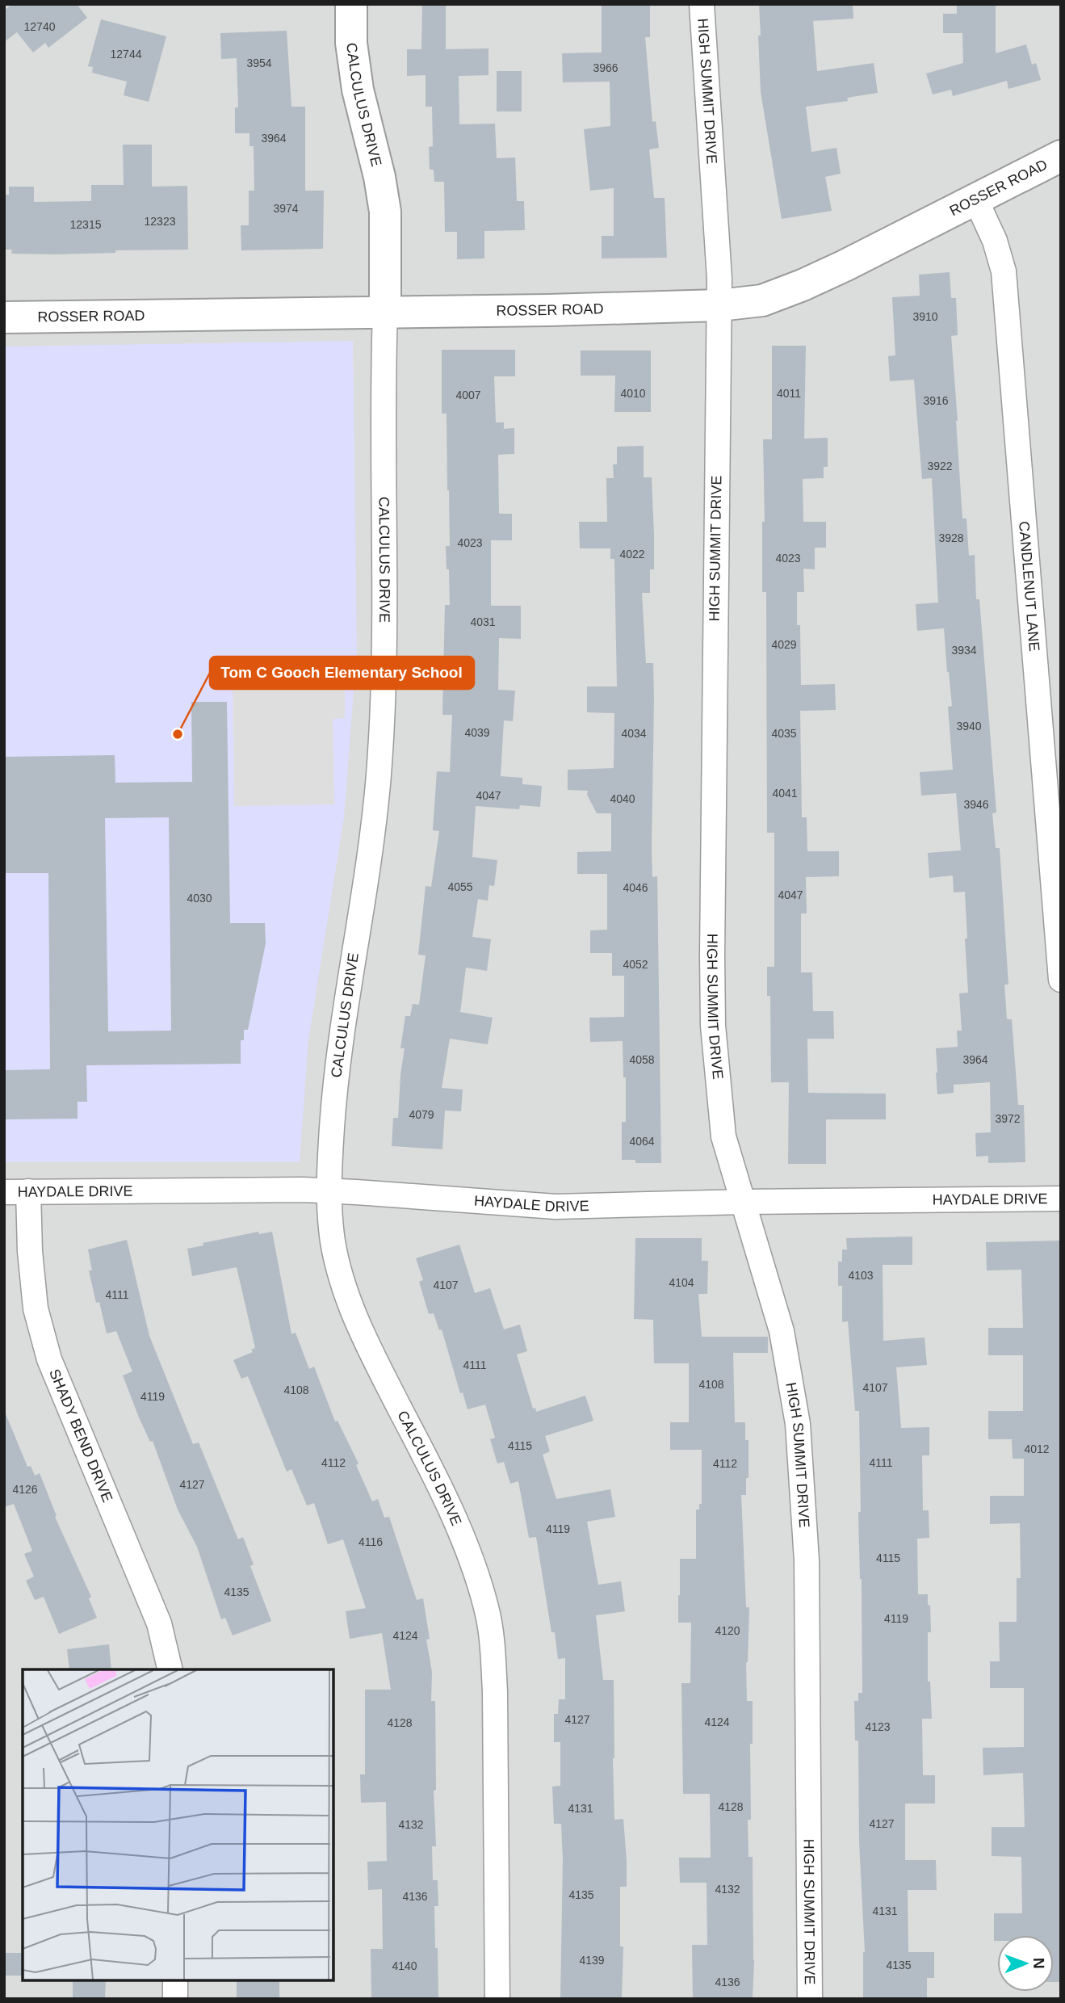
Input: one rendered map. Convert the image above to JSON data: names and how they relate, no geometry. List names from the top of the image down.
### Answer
{
  "streets": {
    "street": [
      "HIGH SUMMIT DRIVE",
      "CALCULUS DRIVE",
      "ROSSER ROAD",
      "CANDLENUT LANE",
      "HAYDALE DRIVE",
      "SHADY BEND DRIVE"
    ]
  },
  "crossings": [
    ["HIGH SUMMIT DRIVE", "ROSSER ROAD"],
    ["HIGH SUMMIT DRIVE", "HAYDALE DRIVE"],
    ["CALCULUS DRIVE", "ROSSER ROAD"],
    ["CALCULUS DRIVE", "HAYDALE DRIVE"],
    ["ROSSER ROAD", "CANDLENUT LANE"],
    ["HAYDALE DRIVE", "SHADY BEND DRIVE"]
  ],
  "places": ["Tom C Gooch Elementary School"],
  "house_numbers": [
    "12740",
    "12744",
    "3954",
    "3966",
    "3964",
    "3974",
    "12323",
    "12315",
    "3910",
    "4010",
    "4011",
    "4007",
    "3916",
    "3922",
    "3928",
    "4023",
    "4022",
    "4023",
    "4031",
    "4029",
    "3934",
    "3940",
    "4039",
    "4034",
    "4035",
    "4041",
    "4047",
    "4040",
    "3946",
    "4055",
    "4046",
    "4047",
    "4030",
    "4052",
    "4058",
    "3964",
    "4079",
    "3972",
    "4064",
    "4103",
    "4104",
    "4107",
    "4111",
    "4111",
    "4108",
    "4107",
    "4108",
    "4119",
    "4115",
    "4012",
    "4112",
    "4111",
    "4112",
    "4127",
    "4126",
    "4119",
    "4116",
    "4115",
    "4135",
    "4119",
    "4120",
    "4124",
    "4127",
    "4124",
    "4128",
    "4123",
    "4128",
    "4131",
    "4127",
    "4132",
    "4132",
    "4135",
    "4136",
    "4131",
    "4139",
    "4135",
    "4140",
    "4136"
  ],
  "north": "right"
}
